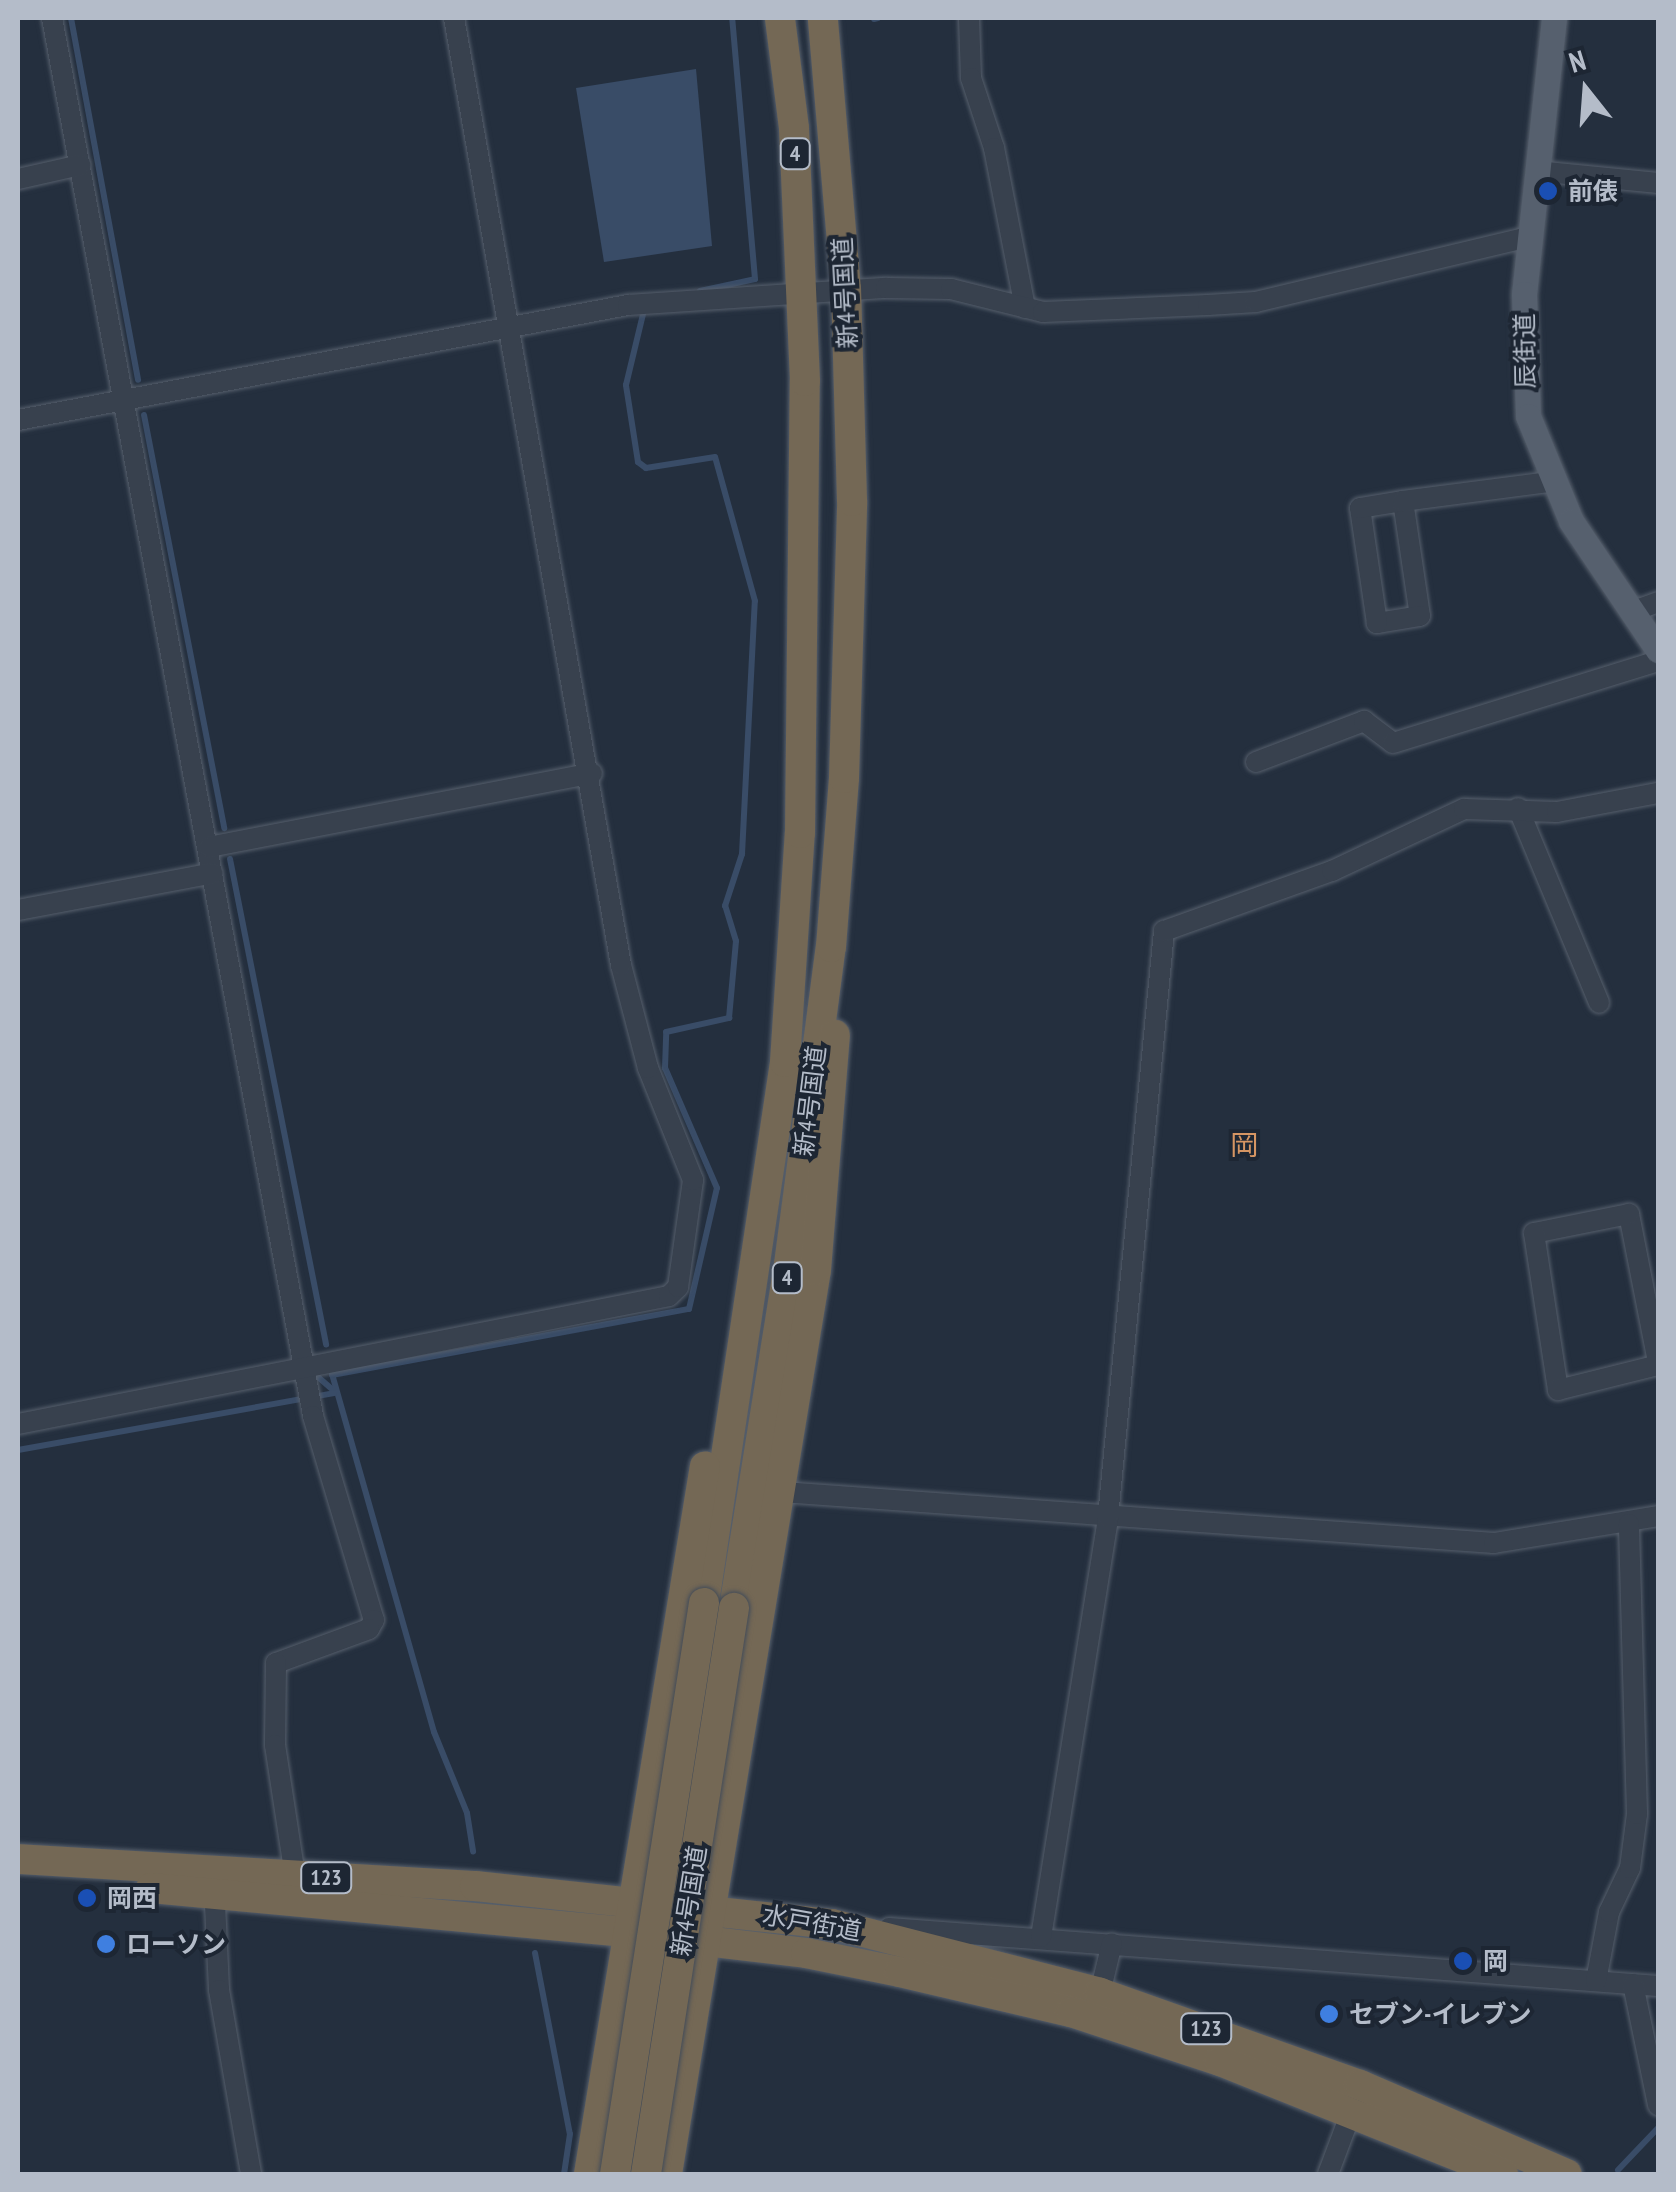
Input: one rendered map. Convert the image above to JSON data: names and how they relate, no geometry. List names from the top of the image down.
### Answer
{
  "streets": {
    "highway": [
      "4",
      "新4号国道",
      "123",
      "水戸街道"
    ],
    "main road": ["辰街道"]
  },
  "districts": ["岡"],
  "places": [
    "前俵",
    "岡西",
    "ローソン",
    "岡",
    "セブン-イレブン"
  ],
  "north": "top"
}
